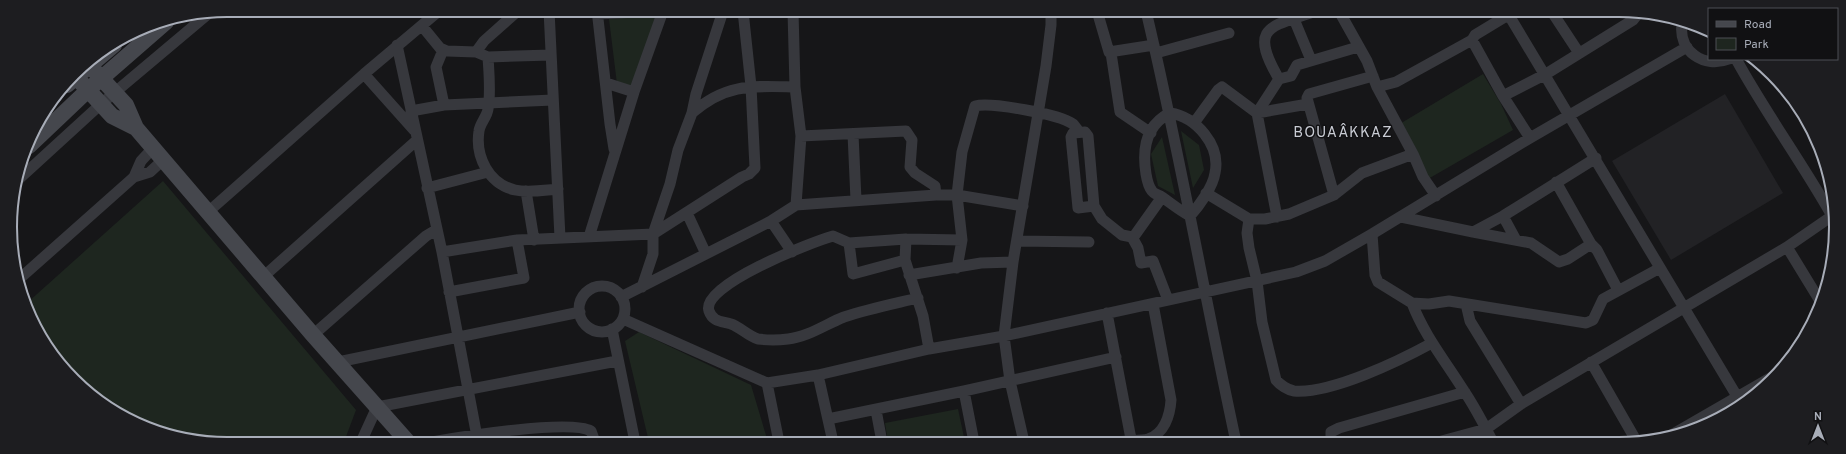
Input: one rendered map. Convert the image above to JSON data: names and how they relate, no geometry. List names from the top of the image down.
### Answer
{
  "districts": ["BOUAÂKKAZ"],
  "legend": ["Road", "Park"],
  "north": "top"
}
